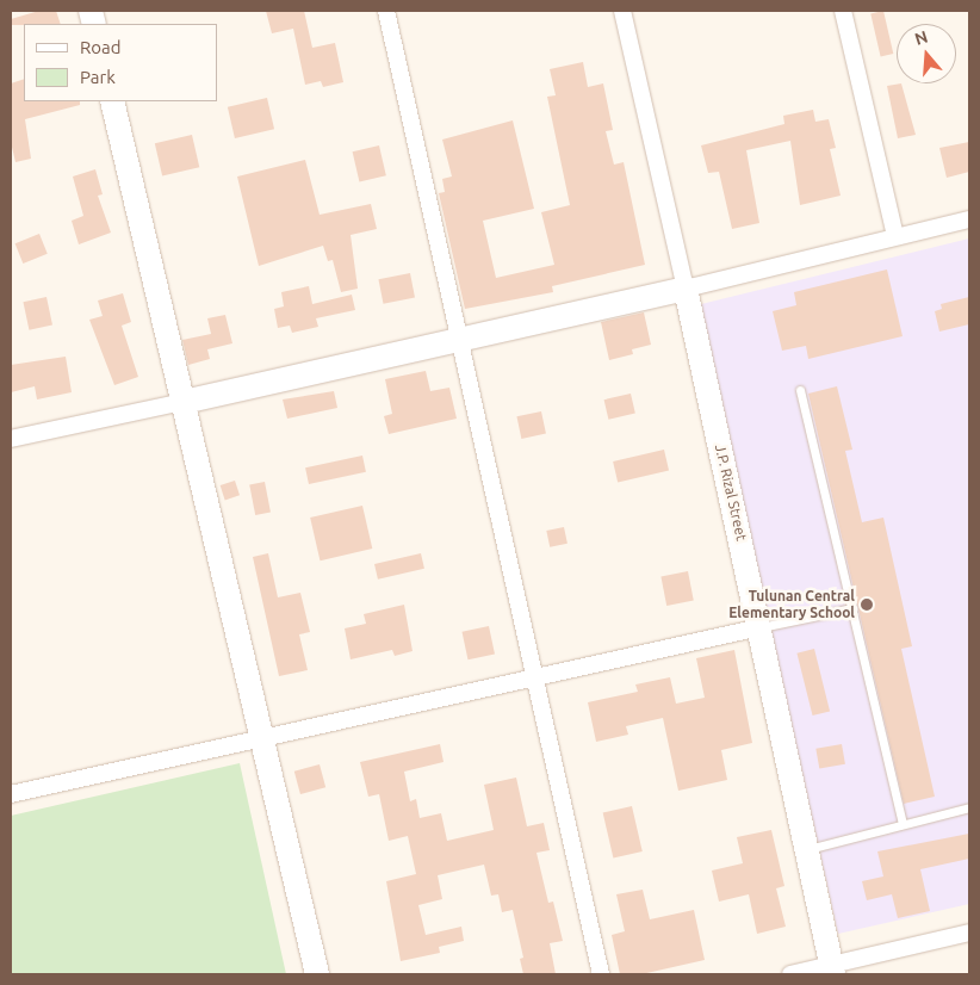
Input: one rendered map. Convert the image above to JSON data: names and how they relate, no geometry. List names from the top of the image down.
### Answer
{
  "streets": {
    "street": ["J.P. Rizal Street"]
  },
  "places": ["Tulunan Central Elementary School"],
  "legend": ["Road", "Park"],
  "north": "top"
}
